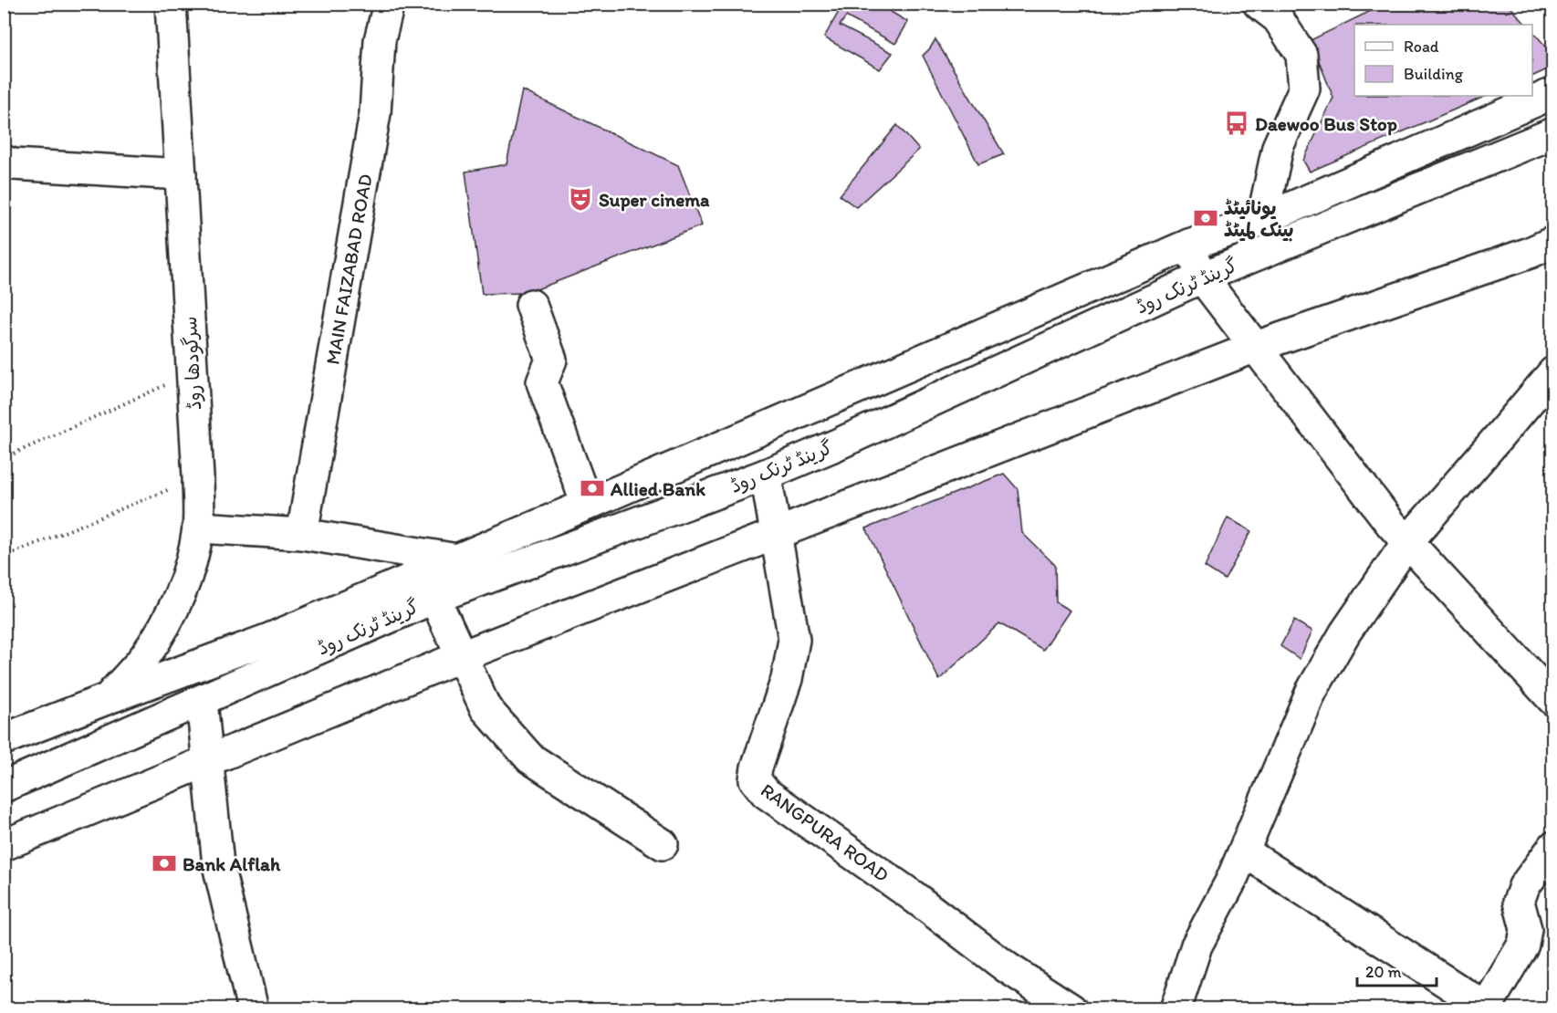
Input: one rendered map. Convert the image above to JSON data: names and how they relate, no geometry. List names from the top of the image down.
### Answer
{
  "streets": {
    "street": [
      "MAIN FAIZABAD ROAD",
      "گرینڈ ٹرنک روڈ",
      "سرگودھا روڈ",
      "RANGPURA ROAD"
    ]
  },
  "crossings": [
    ["گرینڈ ٹرنک روڈ", "سرگودھا روڈ"],
    ["گرینڈ ٹرنک روڈ", "RANGPURA ROAD"]
  ],
  "places": {
    "bus stop": ["Daewoo Bus Stop"],
    "theatre": ["Super cinema"],
    "bank": ["یونائیٹڈ بینک لمیٹڈ", "Allied Bank", "Bank Alflah"]
  },
  "legend": ["Road", "Building"],
  "scale_bar": "20 m"
}
